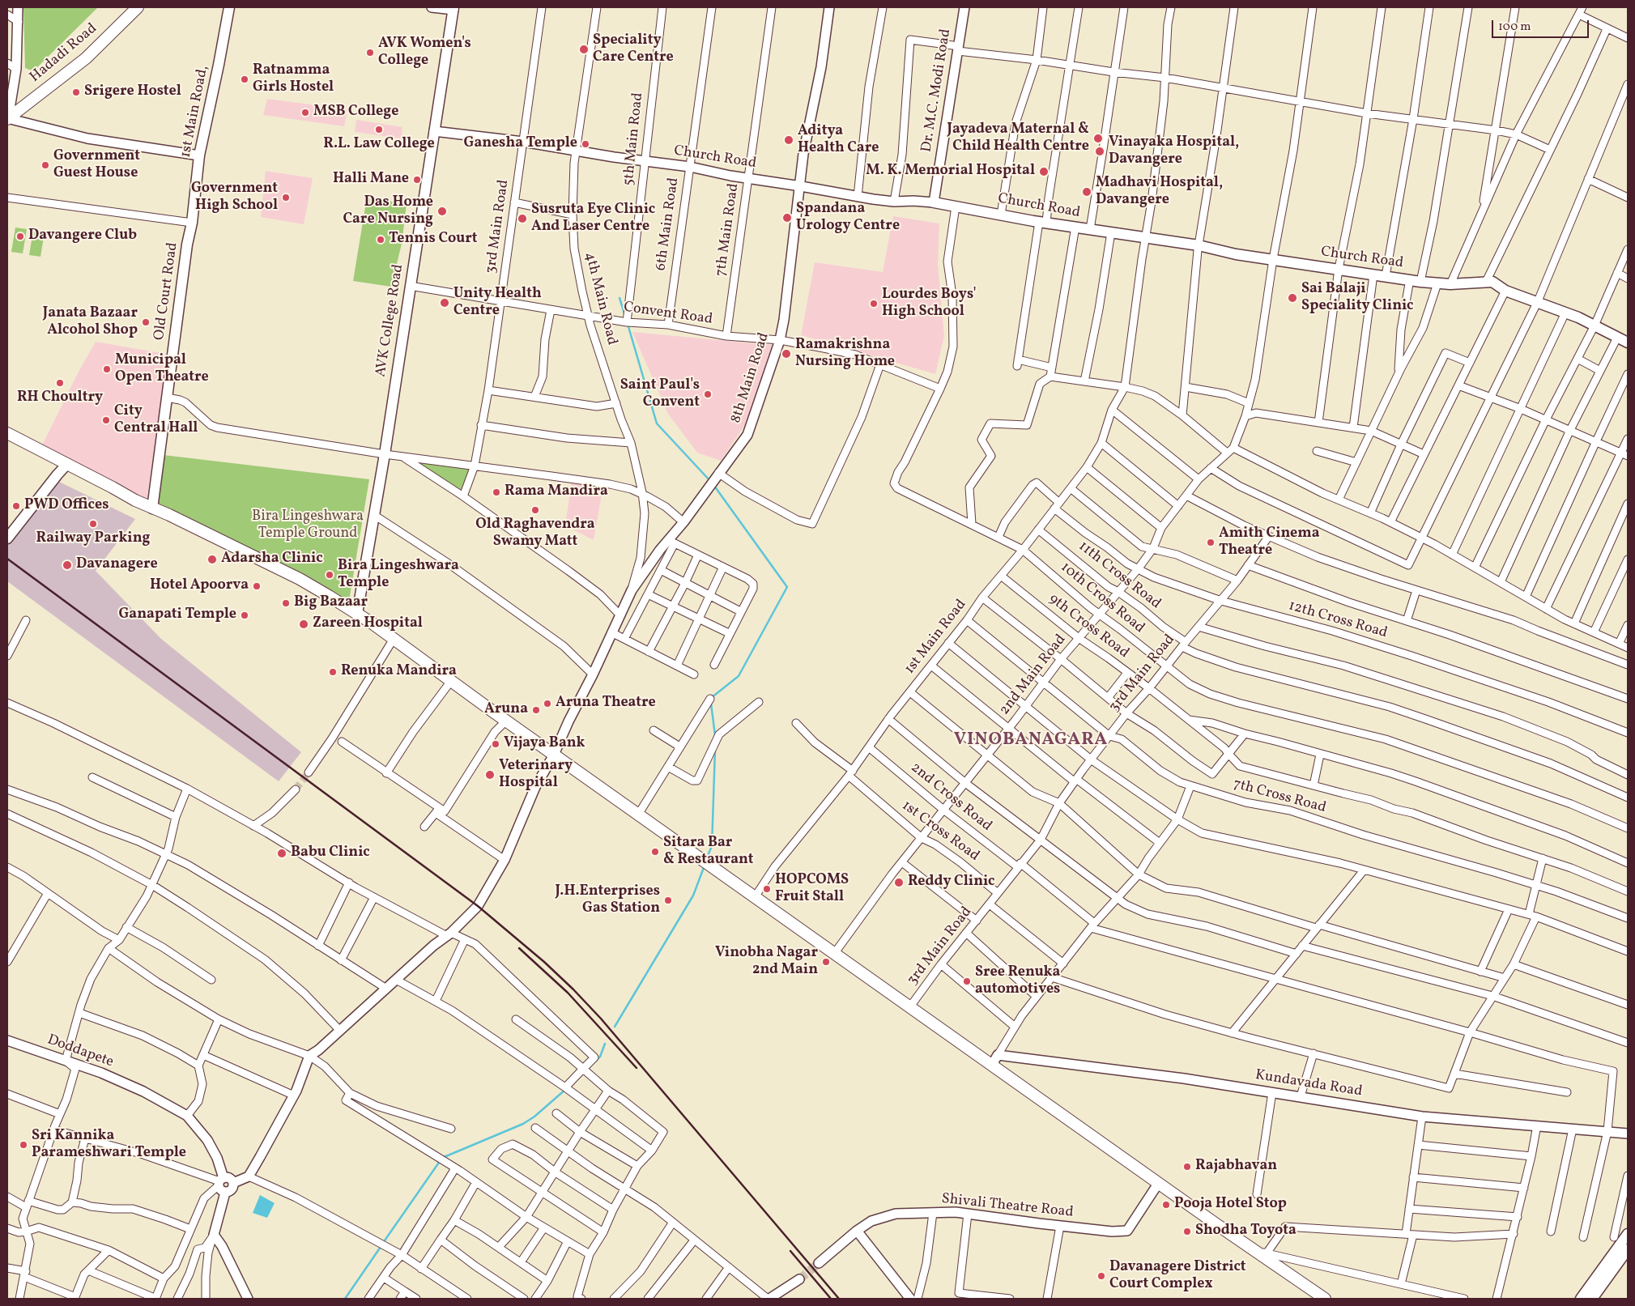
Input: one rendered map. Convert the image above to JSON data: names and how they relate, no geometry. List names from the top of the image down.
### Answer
{
  "streets": {
    "main road": [
      "Hadadi Road",
      "1st Main Road,",
      "Church Road",
      "Old Court Road",
      "AVK College Road"
    ],
    "street": [
      "Dr. M.C. Modi Road",
      "5th Main Road",
      "6th Main Road",
      "3rd Main Road",
      "7th Main Road",
      "4th Main Road",
      "Convent Road",
      "8th Main Road",
      "11th Cross Road",
      "10th Cross Road",
      "12th Cross Road",
      "9th Cross Road",
      "1st Main Road",
      "2nd Main Road",
      "7th Cross Road",
      "2nd Cross Road",
      "1st Cross Road",
      "Doddapete",
      "Kundavada Road",
      "Shivali Theatre Road"
    ]
  },
  "crossings": [
    ["Dr. M.C. Modi Road", "Church Road"],
    ["1st Main Road,", "Old Court Road"],
    ["5th Main Road", "Church Road"],
    ["5th Main Road", "Convent Road"],
    ["Church Road", "6th Main Road"],
    ["Church Road", "3rd Main Road"],
    ["Church Road", "7th Main Road"],
    ["Church Road", "4th Main Road"],
    ["Church Road", "AVK College Road"],
    ["Church Road", "8th Main Road"],
    ["6th Main Road", "Convent Road"],
    ["3rd Main Road", "Convent Road"],
    ["3rd Main Road", "11th Cross Road"],
    ["3rd Main Road", "10th Cross Road"],
    ["3rd Main Road", "12th Cross Road"],
    ["3rd Main Road", "9th Cross Road"],
    ["3rd Main Road", "7th Cross Road"],
    ["3rd Main Road", "2nd Cross Road"],
    ["3rd Main Road", "1st Cross Road"],
    ["7th Main Road", "Convent Road"],
    ["4th Main Road", "Convent Road"],
    ["4th Main Road", "8th Main Road"],
    ["Convent Road", "AVK College Road"],
    ["Convent Road", "8th Main Road"],
    ["Convent Road", "10th Cross Road"],
    ["11th Cross Road", "1st Main Road"],
    ["11th Cross Road", "2nd Main Road"],
    ["10th Cross Road", "12th Cross Road"],
    ["10th Cross Road", "1st Main Road"],
    ["10th Cross Road", "2nd Main Road"],
    ["12th Cross Road", "1st Main Road"],
    ["12th Cross Road", "2nd Main Road"],
    ["9th Cross Road", "1st Main Road"],
    ["9th Cross Road", "2nd Main Road"],
    ["1st Main Road", "7th Cross Road"],
    ["1st Main Road", "2nd Cross Road"],
    ["1st Main Road", "1st Cross Road"],
    ["2nd Main Road", "7th Cross Road"],
    ["2nd Main Road", "2nd Cross Road"],
    ["2nd Main Road", "1st Cross Road"]
  ],
  "districts": ["VINOBANAGARA"],
  "parks": ["Bira Lingeshwara Temple Ground"],
  "places": [
    "Speciality Care Centre",
    "AVK Women's College",
    "Ratnamma Girls Hostel",
    "Srigere Hostel",
    "MSB College",
    "R.L. Law College",
    "Jayadeva Maternal & Child Health Centre",
    "Aditya Health Care",
    "Ganesha Temple",
    "Vinayaka Hospital, Davangere",
    "Government Guest House",
    "M. K. Memorial Hospital",
    "Halli Mane",
    "Madhavi Hospital, Davangere",
    "Government High School",
    "Das Home Care Nursing",
    "Spandana Urology Centre",
    "Susruta Eye Clinic And Laser Centre",
    "Davangere Club",
    "Tennis Court",
    "Sai Balaji Speciality Clinic",
    "Unity Health Centre",
    "Lourdes Boys' High School",
    "Janata Bazaar Alcohol Shop",
    "Ramakrishna Nursing Home",
    "Municipal Open Theatre",
    "RH Choultry",
    "Saint Paul's Convent",
    "City Central Hall",
    "Rama Mandira",
    "PWD Offices",
    "Old Raghavendra Swamy Matt",
    "Railway Parking",
    "Amith Cinema Theatre",
    "Adarsha Clinic",
    "Davanagere",
    "Bira Lingeshwara Temple",
    "Hotel Apoorva",
    "Big Bazaar",
    "Ganapati Temple",
    "Zareen Hospital",
    "Renuka Mandira",
    "Aruna Theatre",
    "Aruna",
    "Vijaya Bank",
    "Veterinary Hospital",
    "Sitara Bar & Restaurant",
    "Babu Clinic",
    "Reddy Clinic",
    "HOPCOMS Fruit Stall",
    "J.H.Enterprises Gas Station",
    "Vinobha Nagar 2nd Main",
    "Sree Renuka automotives",
    "Sri Kannika Parameshwari Temple",
    "Rajabhavan",
    "Pooja Hotel Stop",
    "Shodha Toyota",
    "Davanagere District Court Complex"
  ],
  "scale_bar": "100 m"
}
